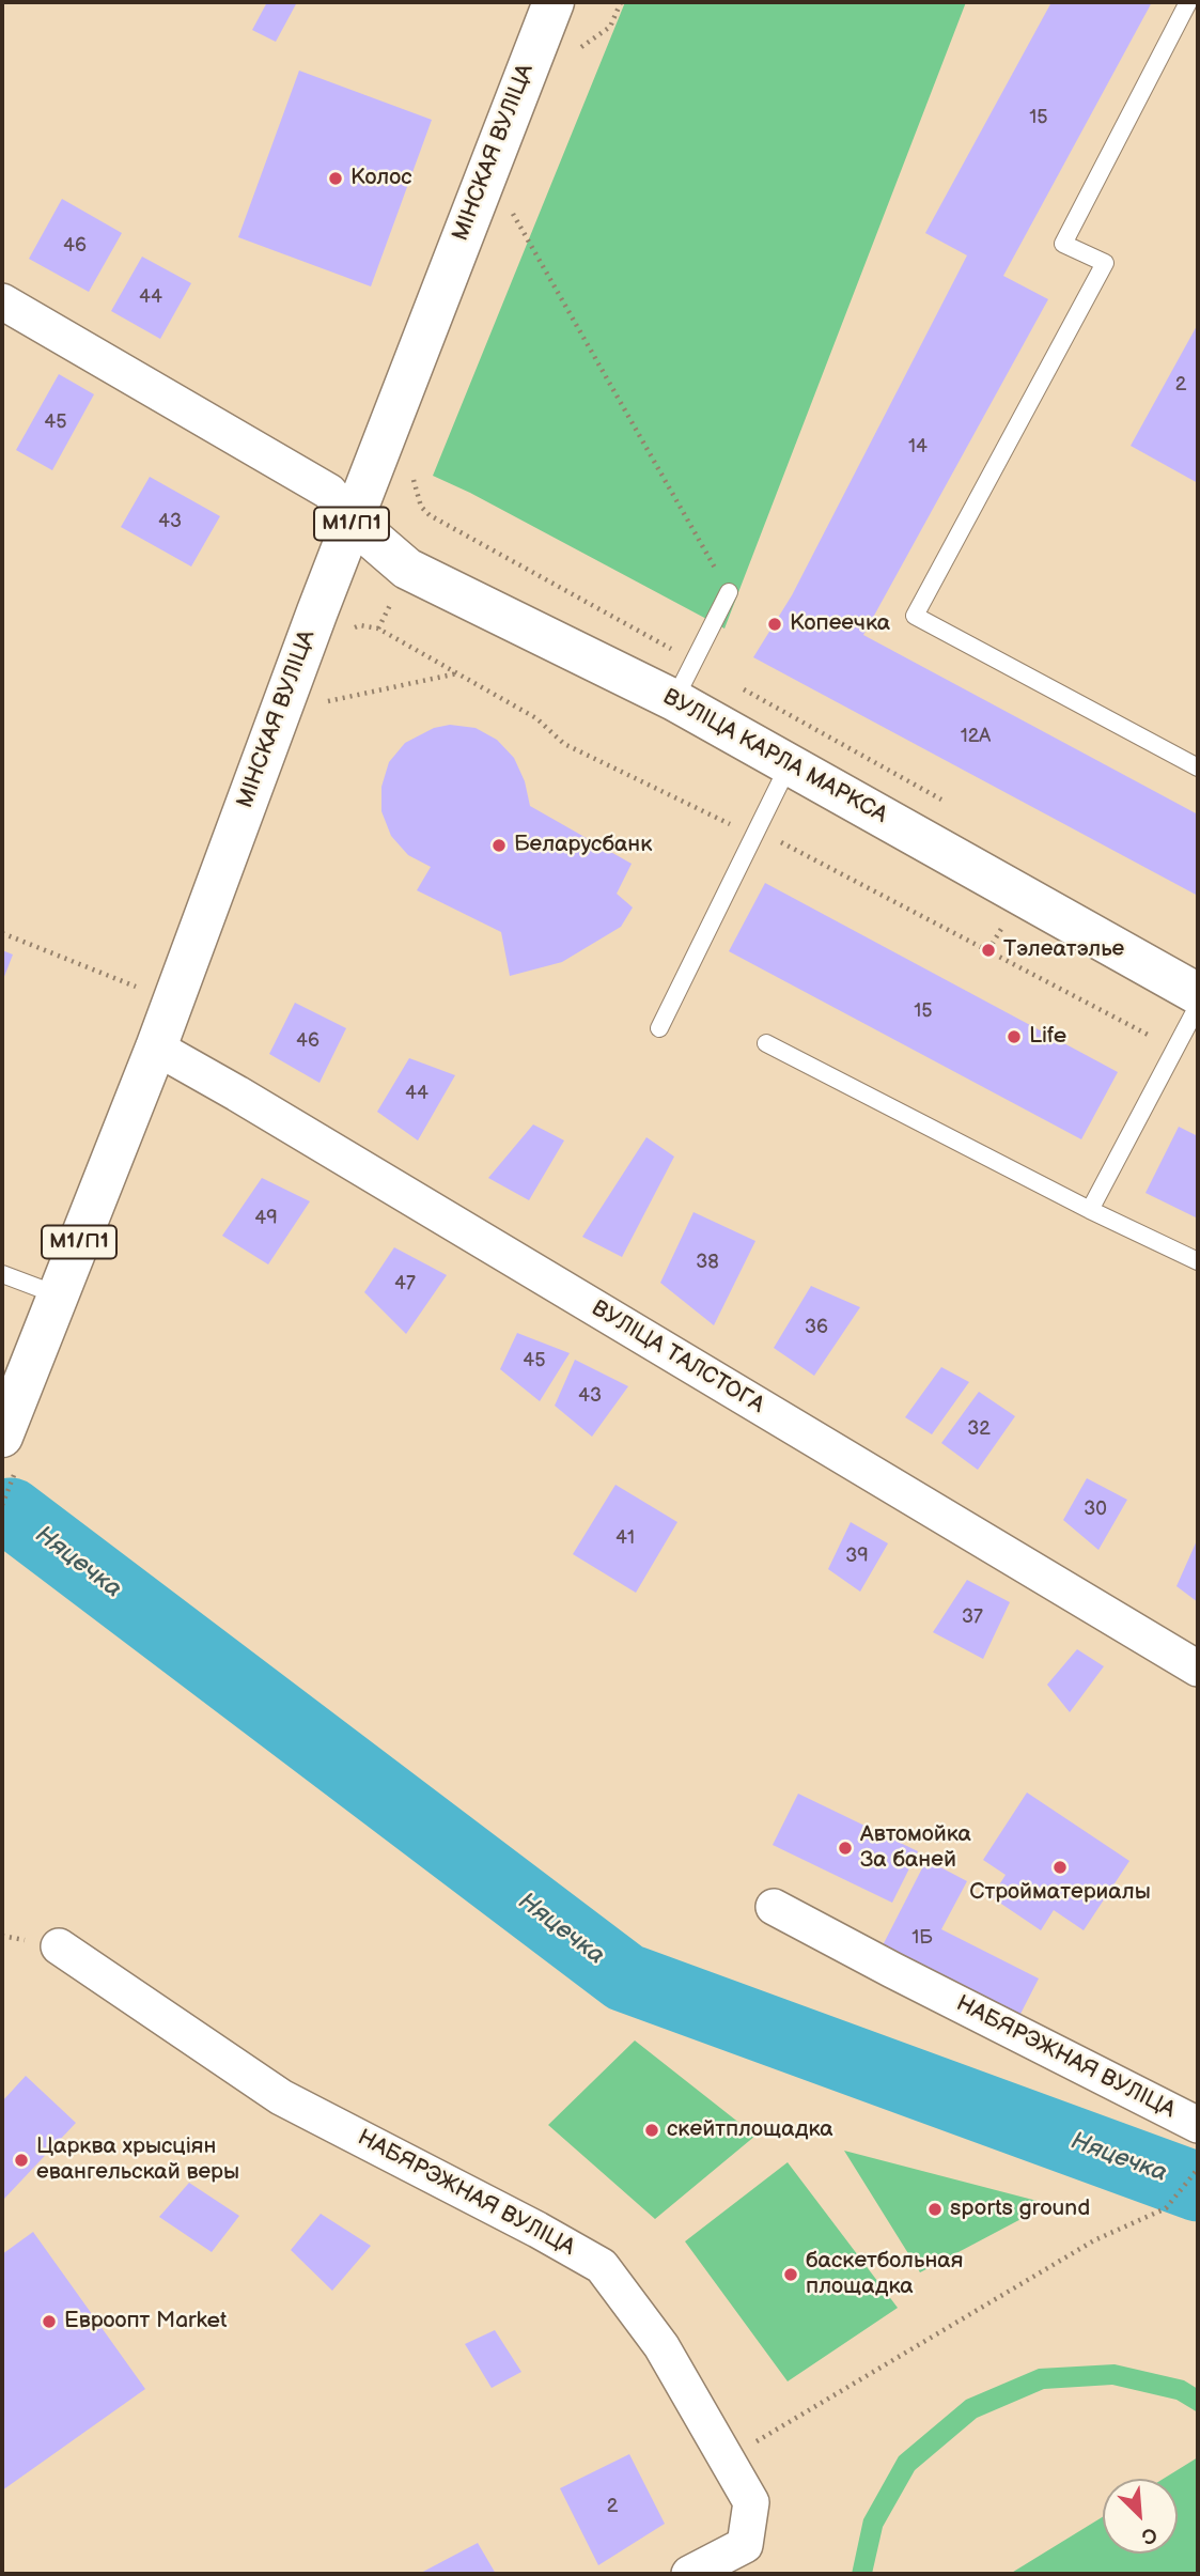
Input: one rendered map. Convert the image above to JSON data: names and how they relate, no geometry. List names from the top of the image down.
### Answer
{
  "streets": {
    "main road": ["МІНСКАЯ ВУЛІЦА", "М1/П1", "ВУЛІЦА КАРЛА МАРКСА"],
    "street": ["ВУЛІЦА ТАЛСТОГА", "НАБЯРЭЖНАЯ ВУЛІЦА"]
  },
  "crossings": [
    ["МІНСКАЯ ВУЛІЦА", "ВУЛІЦА КАРЛА МАРКСА"],
    ["МІНСКАЯ ВУЛІЦА", "ВУЛІЦА ТАЛСТОГА"]
  ],
  "water": ["Няцечка"],
  "places": [
    "Колос",
    "Копеечка",
    "Беларусбанк",
    "Тэлеатэлье",
    "Life",
    "Автомойка За баней",
    "Стройматериалы",
    "скейтплощадка",
    "Царква хрысціян евангельскай веры",
    "sports ground",
    "баскетбольная площадка",
    "Евроопт Market"
  ],
  "house_numbers": [
    "15",
    "46",
    "44",
    "2",
    "45",
    "14",
    "43",
    "12А",
    "15",
    "46",
    "44",
    "49",
    "38",
    "47",
    "36",
    "45",
    "43",
    "32",
    "30",
    "41",
    "39",
    "37",
    "1Б",
    "2"
  ],
  "north": "bottom right"
}
